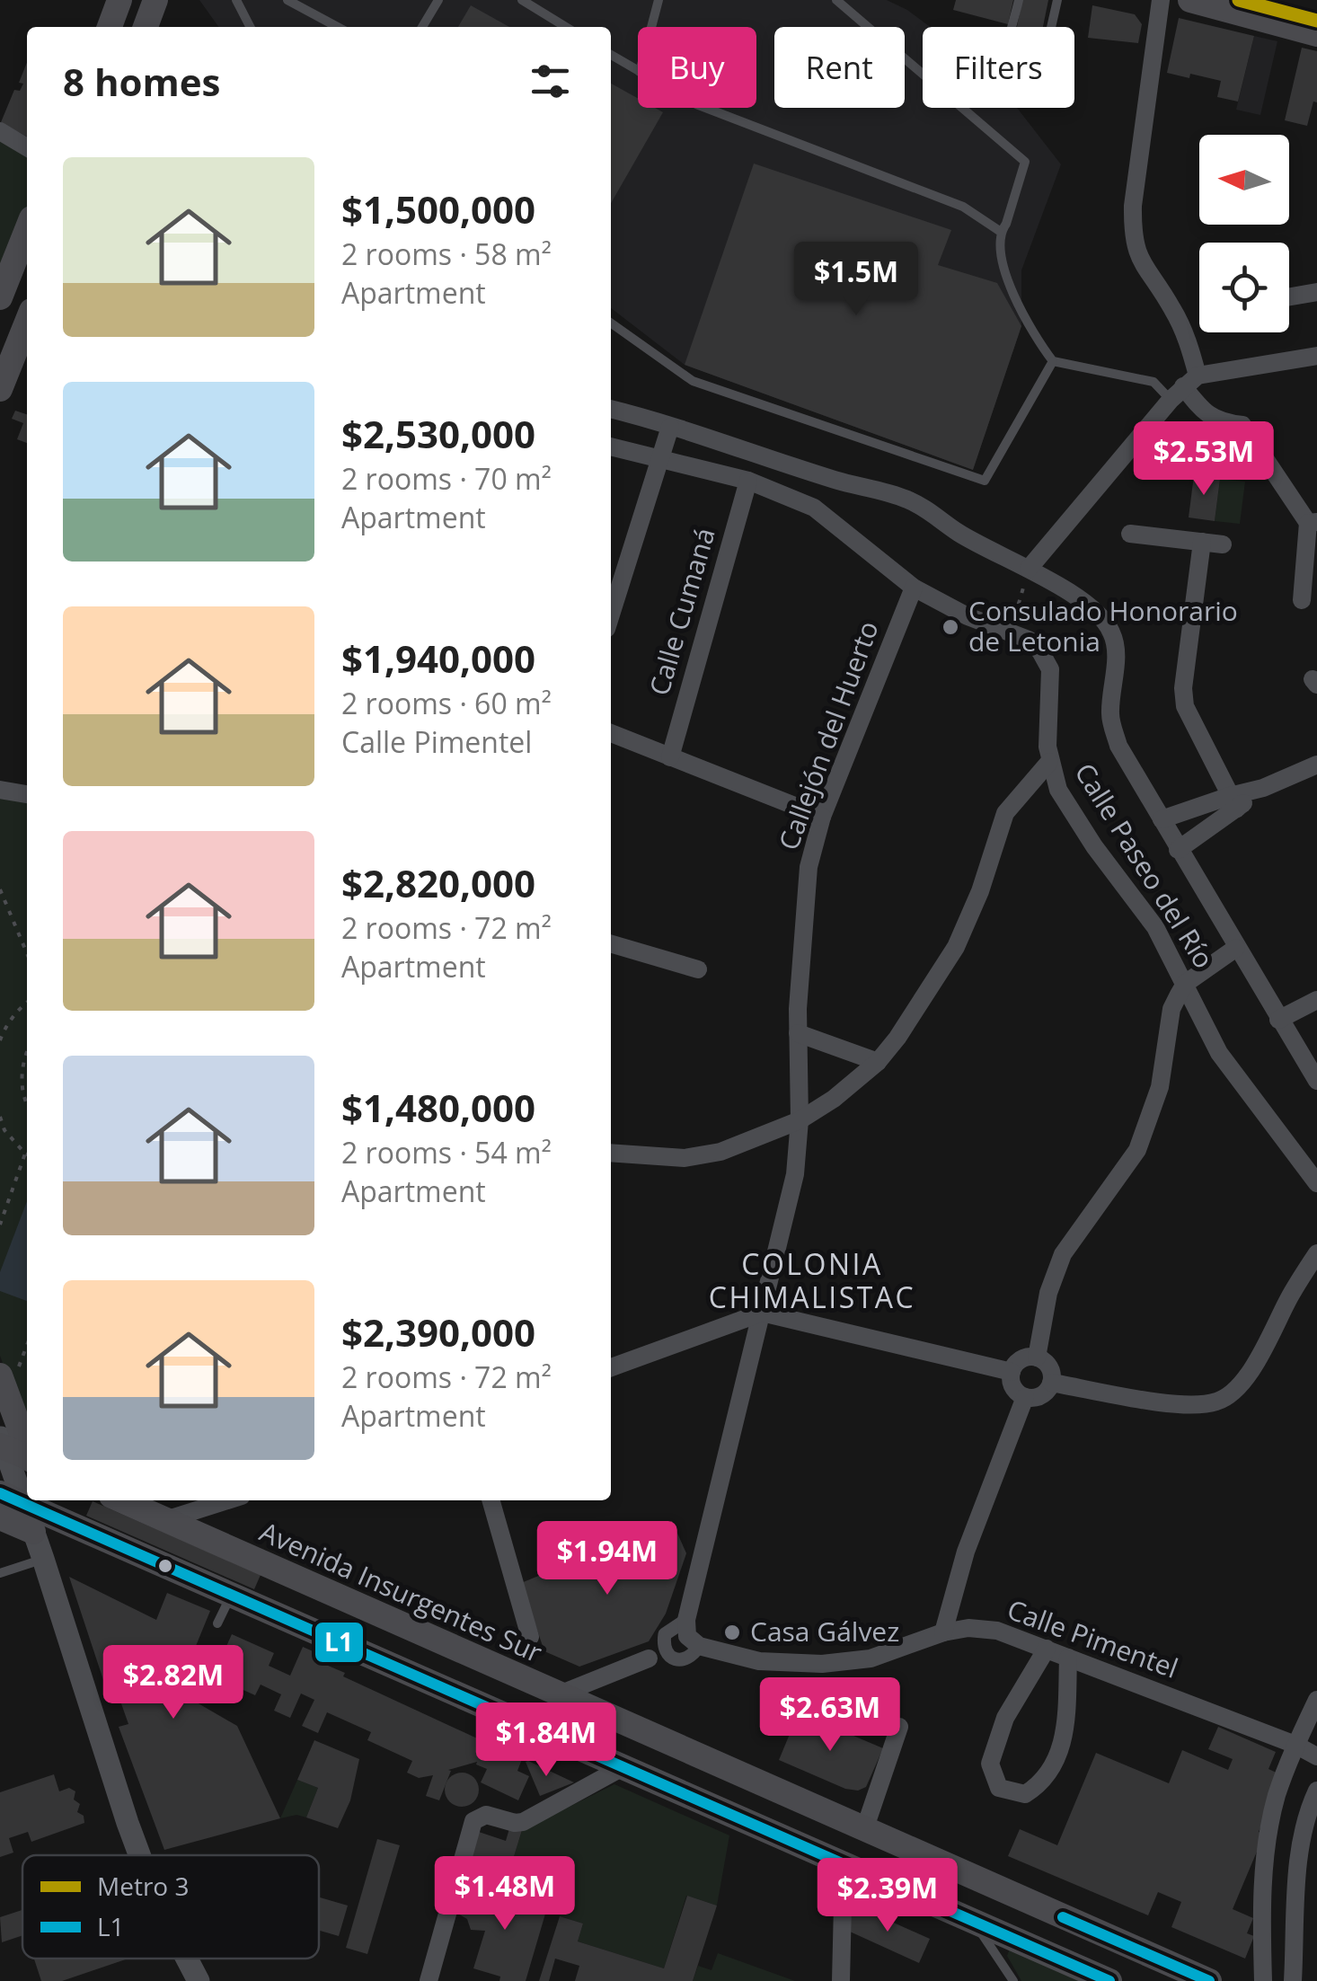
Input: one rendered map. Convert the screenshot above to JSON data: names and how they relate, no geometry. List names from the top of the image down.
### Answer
{
  "streets": {
    "main road": ["Avenida Insurgentes Sur"],
    "street": [
      "Calle Cumaná",
      "Callejón del Huerto",
      "Calle Paseo del Río",
      "Calle Pimentel"
    ]
  },
  "crossings": [
    ["Calle Cumaná", "Calle Paseo del Río"],
    ["Callejón del Huerto", "Calle Paseo del Río"],
    ["Callejón del Huerto", "Calle Pimentel"]
  ],
  "districts": ["COLONIA CHIMALISTAC"],
  "places": ["Consulado Honorario de Letonia", "Casa Gálvez"],
  "lines": ["metro line 3", "transit line L1"],
  "legend": ["Metro 3", "L1"],
  "north": "left",
  "page": {
    "chip": ["Buy", "Rent", "Filters"],
    "heading": "8 homes",
    "list": [
      {
        "name": "$1,500,000",
        "note": "2 rooms · 58 m² · Apartment"
      },
      {
        "name": "$2,530,000",
        "note": "2 rooms · 70 m² · Apartment"
      },
      {
        "name": "$1,940,000",
        "note": "2 rooms · 60 m² · Calle Pimentel"
      },
      {
        "name": "$2,820,000",
        "note": "2 rooms · 72 m² · Apartment"
      },
      {
        "name": "$1,480,000",
        "note": "2 rooms · 54 m² · Apartment"
      },
      {
        "name": "$2,390,000",
        "note": "2 rooms · 72 m² · Apartment"
      }
    ],
    "price": [
      "$1.5M",
      "$2.53M",
      "$1.94M",
      "$2.82M",
      "$2.63M",
      "$1.84M",
      "$1.48M",
      "$2.39M"
    ]
  }
}
